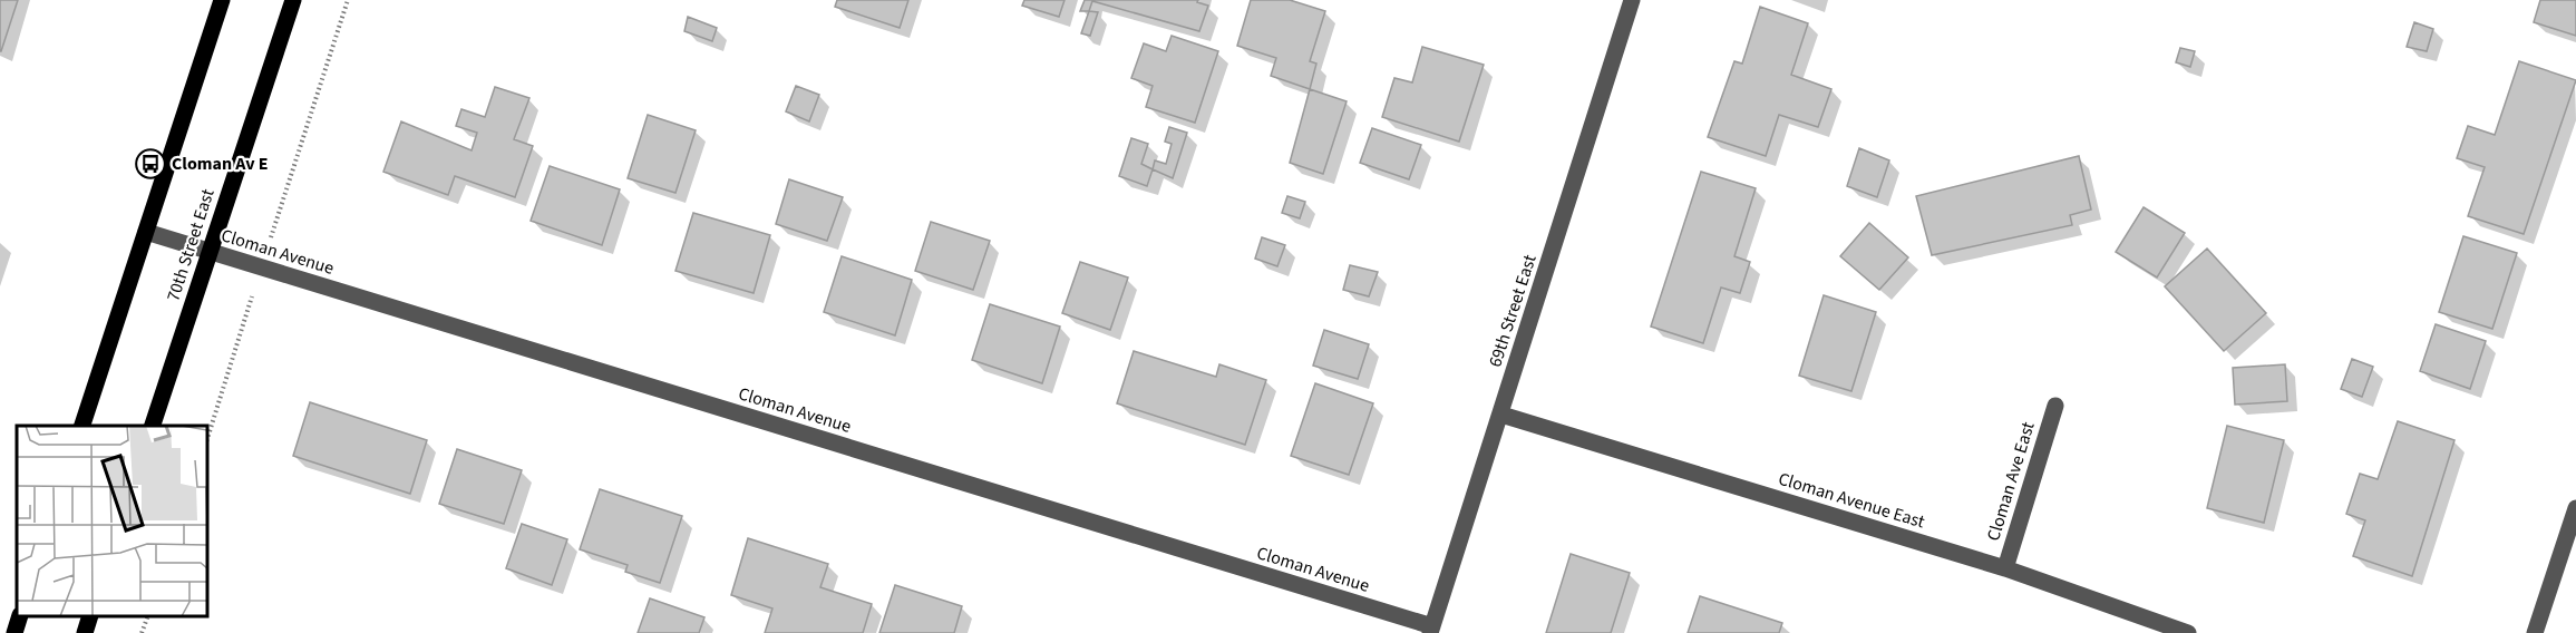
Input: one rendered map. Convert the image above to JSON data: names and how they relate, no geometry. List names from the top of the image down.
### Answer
{
  "streets": {
    "main road": ["70th Street East"],
    "street": [
      "Cloman Avenue",
      "69th Street East",
      "Cloman Ave East",
      "Cloman Avenue East"
    ]
  },
  "crossings": [
    ["70th Street East", "Cloman Avenue"],
    ["Cloman Avenue", "69th Street East"],
    ["69th Street East", "Cloman Avenue East"],
    ["Cloman Ave East", "Cloman Avenue East"]
  ],
  "places": {
    "bus stop": ["Cloman Av E"]
  }
}
